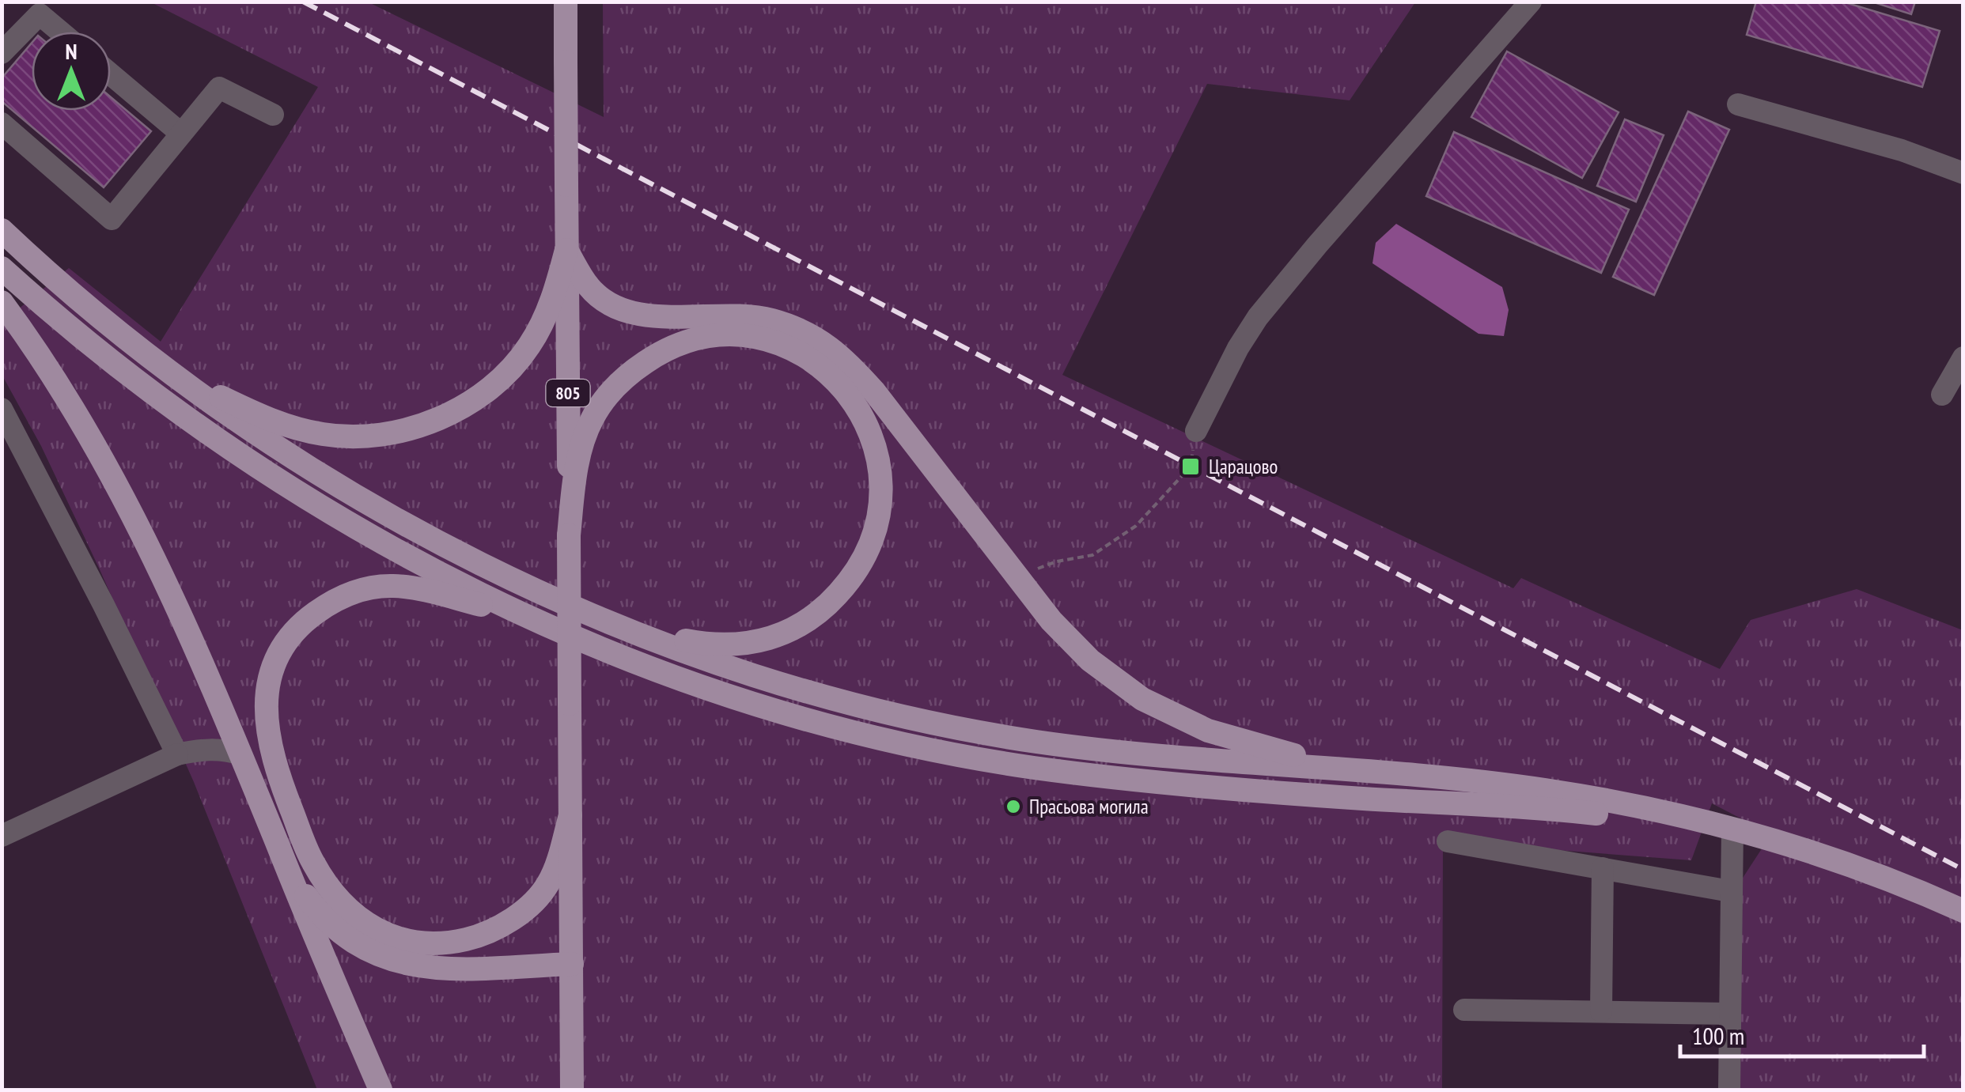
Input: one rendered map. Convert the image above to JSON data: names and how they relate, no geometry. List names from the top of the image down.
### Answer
{
  "streets": {
    "main road": ["805"]
  },
  "places": {
    "transit": ["Царацово"],
    "other": ["Прасьова могила"]
  },
  "scale_bar": "100 m",
  "north": "top"
}
